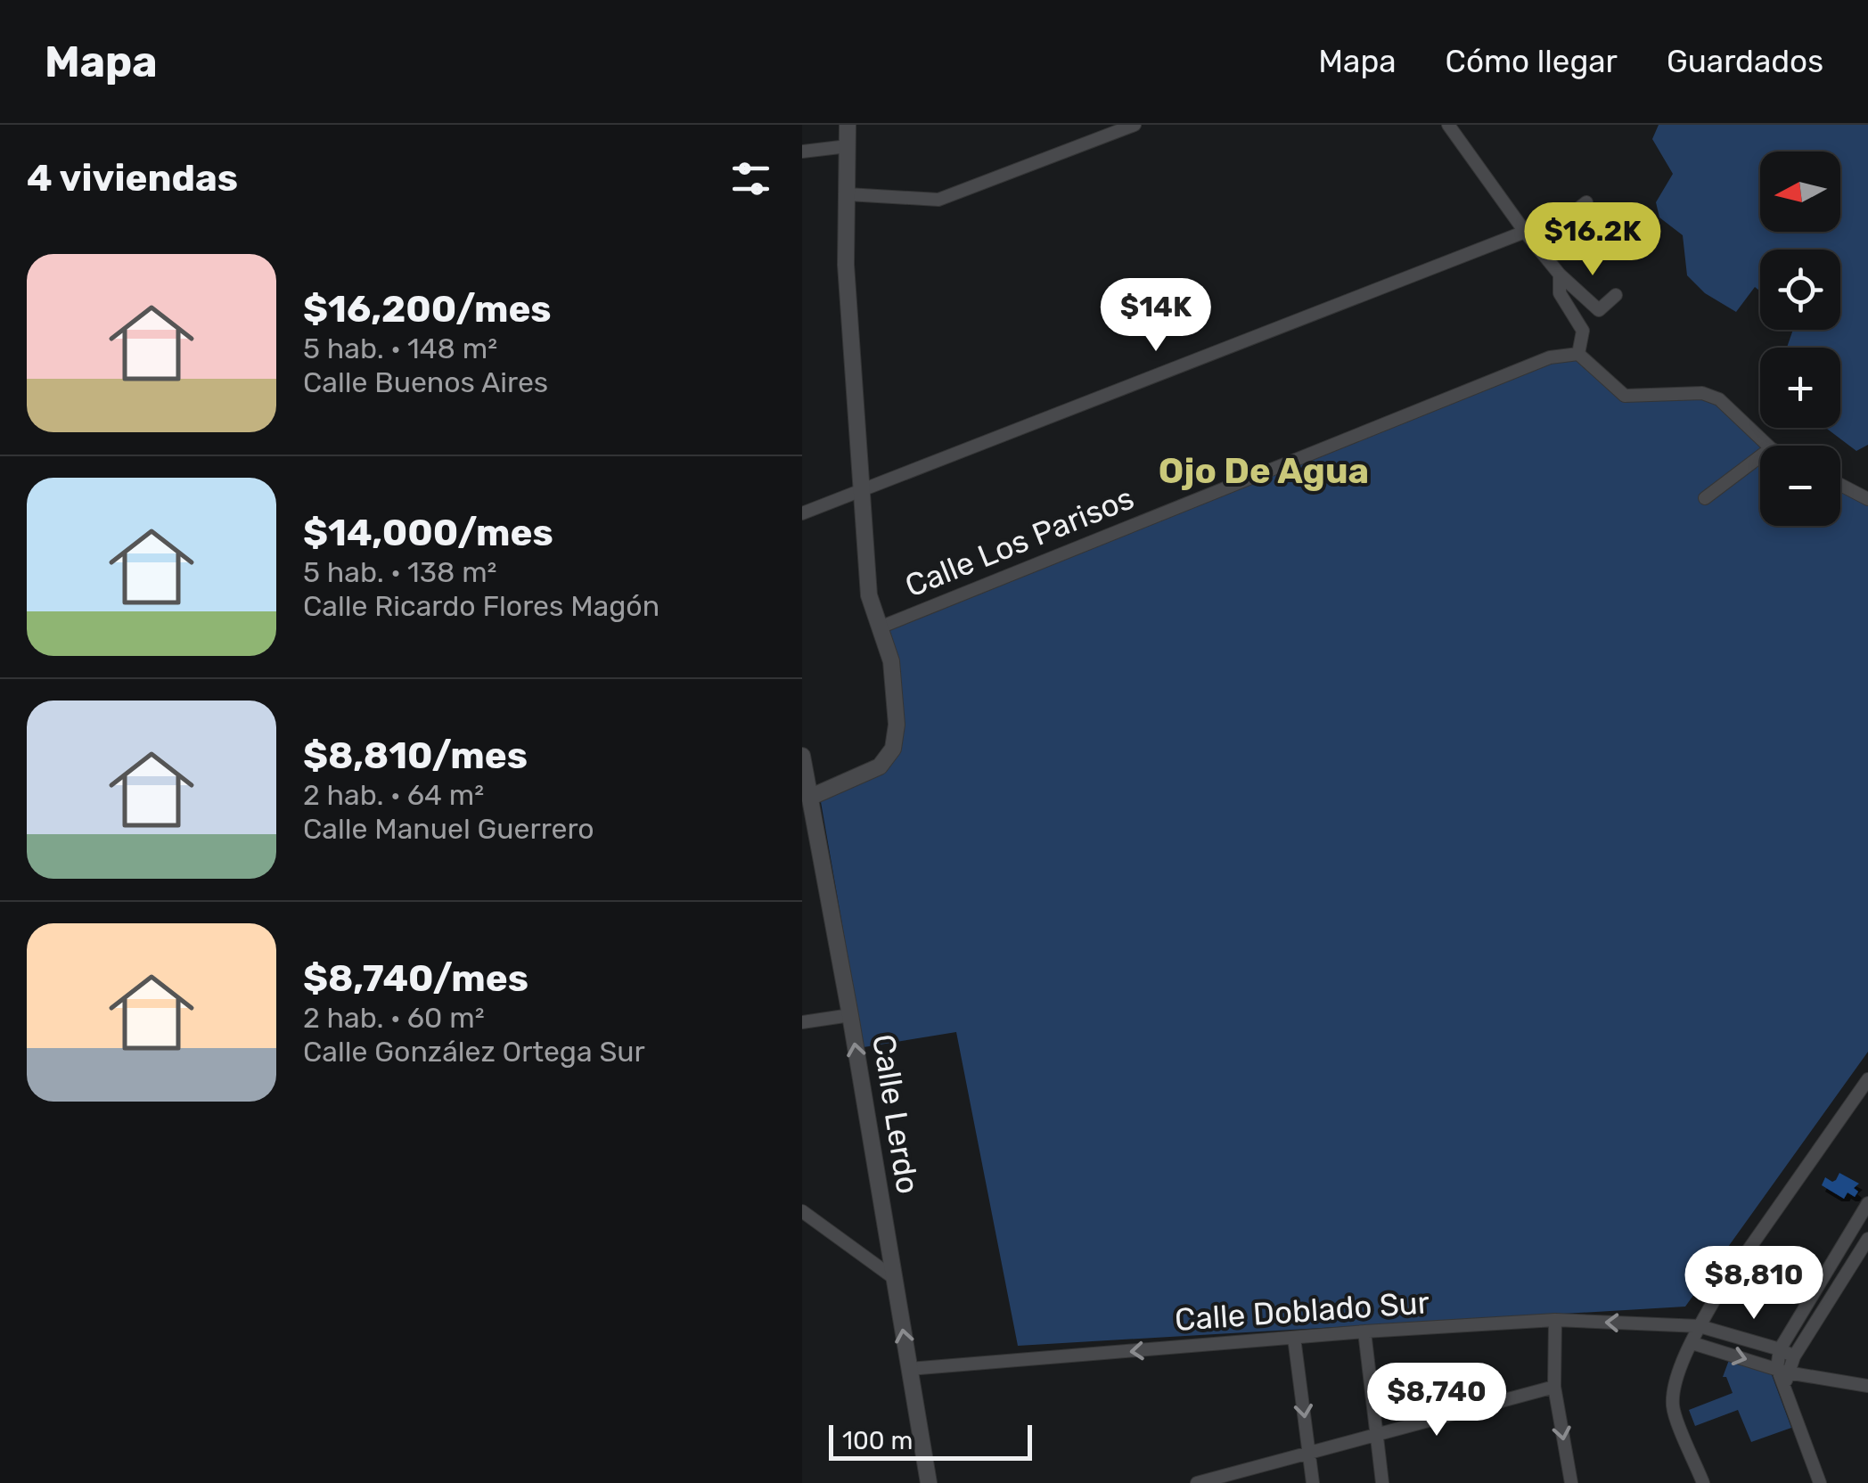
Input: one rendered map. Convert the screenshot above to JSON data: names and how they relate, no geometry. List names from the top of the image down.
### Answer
{
  "streets": {
    "street": ["Calle Los Parisos", "Calle Lerdo", "Calle Doblado Sur"]
  },
  "crossings": [
    ["Calle Lerdo", "Calle Doblado Sur"]
  ],
  "one_way": ["Calle Lerdo", "Calle Doblado Sur"],
  "districts": ["Ojo De Agua"],
  "scale_bar": "100 m",
  "north": "left",
  "page": {
    "header": "Mapa",
    "nav": ["Mapa", "Cómo llegar", "Guardados"],
    "heading": "4 viviendas",
    "map_buttons": ["+", "−"],
    "price": [
      "$16.2K",
      "$14K",
      "$8,810",
      "$8,740"
    ],
    "list": [
      {
        "name": "$16,200/mes",
        "note": "5 hab. · 148 m² · Calle Buenos Aires"
      },
      {
        "name": "$14,000/mes",
        "note": "5 hab. · 138 m² · Calle Ricardo Flores Magón"
      },
      {
        "name": "$8,810/mes",
        "note": "2 hab. · 64 m² · Calle Manuel Guerrero"
      },
      {
        "name": "$8,740/mes",
        "note": "2 hab. · 60 m² · Calle González Ortega Sur"
      }
    ],
    "scale": "100 m"
  }
}
